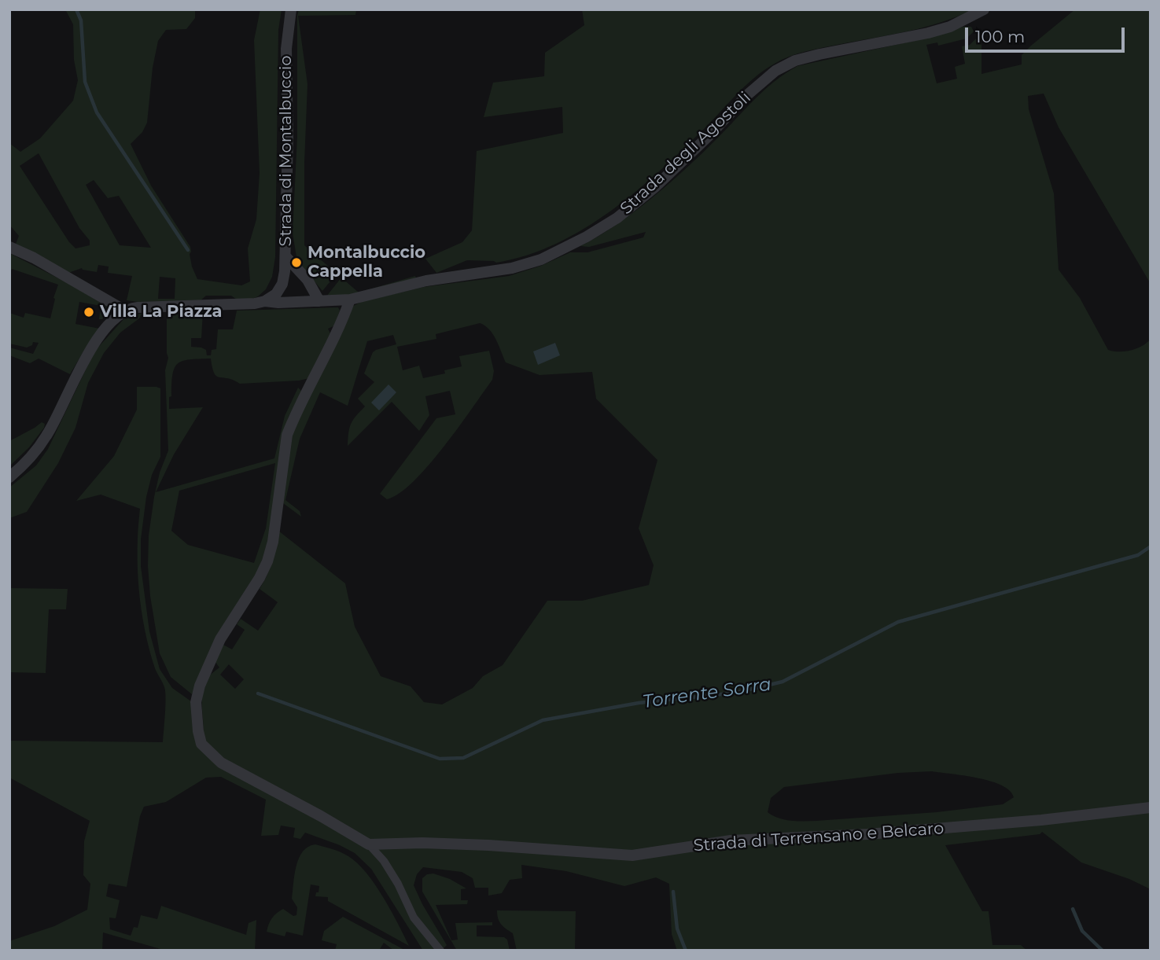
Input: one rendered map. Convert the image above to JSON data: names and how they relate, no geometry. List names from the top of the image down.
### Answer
{
  "streets": {
    "street": ["Strada di Montalbuccio", "Strada degli Agostoli", "Strada di Terrensano e Belcaro"]
  },
  "crossings": [
    ["Strada di Montalbuccio", "Strada degli Agostoli"]
  ],
  "water": ["Torrente Sorra"],
  "places": ["Montalbuccio Cappella", "Villa La Piazza"],
  "scale_bar": "100 m"
}
